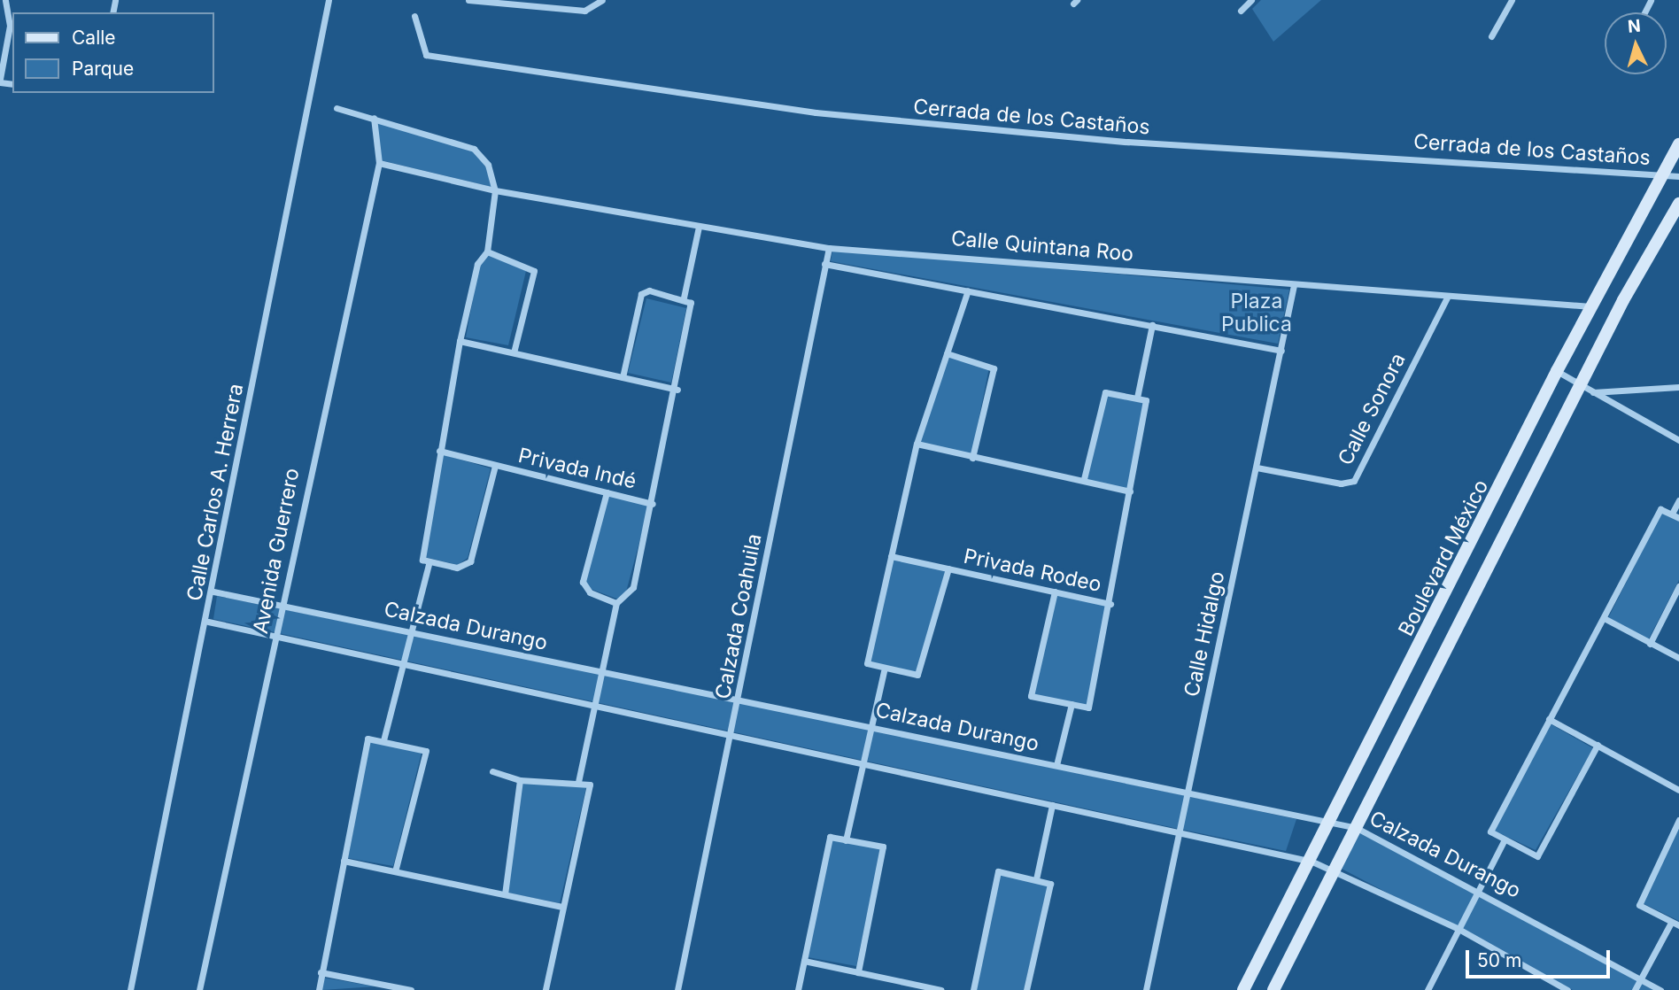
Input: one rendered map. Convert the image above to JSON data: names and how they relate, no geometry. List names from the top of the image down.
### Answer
{
  "streets": {
    "main road": ["Boulevard México"],
    "street": [
      "Cerrada de los Castaños",
      "Calle Quintana Roo",
      "Calle Sonora",
      "Privada Indé",
      "Calle Carlos A. Herrera",
      "Avenida Guerrero",
      "Privada Rodeo",
      "Calzada Coahuila",
      "Calzada Durango",
      "Calle Hidalgo"
    ]
  },
  "crossings": [
    ["Cerrada de los Castaños", "Boulevard México"],
    ["Calle Quintana Roo", "Calle Sonora"],
    ["Calle Quintana Roo", "Avenida Guerrero"],
    ["Calle Quintana Roo", "Boulevard México"],
    ["Calle Quintana Roo", "Calzada Coahuila"],
    ["Calle Quintana Roo", "Calle Hidalgo"],
    ["Calle Sonora", "Calle Hidalgo"],
    ["Calle Carlos A. Herrera", "Calzada Durango"],
    ["Avenida Guerrero", "Calzada Durango"],
    ["Boulevard México", "Calzada Durango"],
    ["Calzada Coahuila", "Calzada Durango"],
    ["Calzada Durango", "Calle Hidalgo"]
  ],
  "parks": ["Plaza Publica"],
  "legend": ["Calle", "Parque"],
  "scale_bar": "50 m",
  "north": "top"
}
